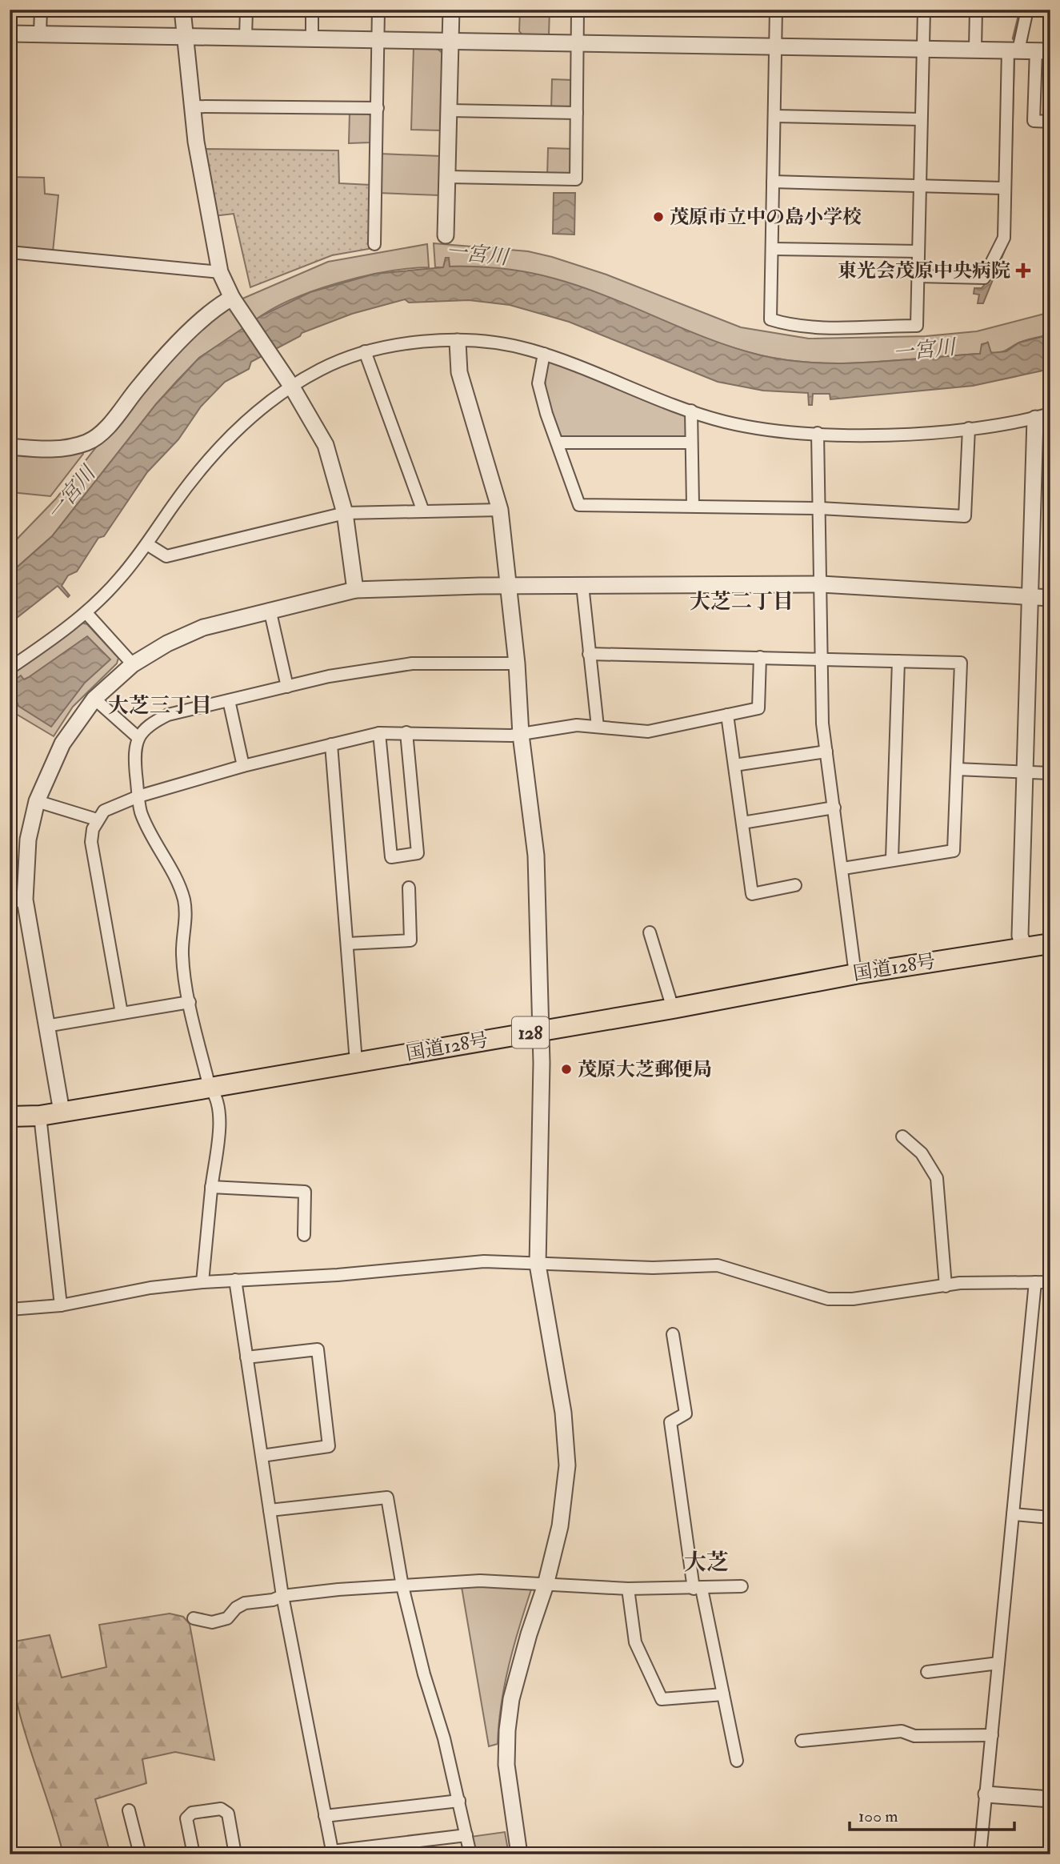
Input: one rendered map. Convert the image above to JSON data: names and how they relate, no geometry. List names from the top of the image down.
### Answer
{
  "streets": {
    "highway": ["国道128号", "128"]
  },
  "districts": ["大芝二丁目", "大芝三丁目", "大芝"],
  "water": ["一宮川"],
  "places": {
    "other": ["茂原市立中の島小学校", "茂原大芝郵便局"],
    "health": ["東光会茂原中央病院"]
  },
  "scale_bar": "100 m"
}
